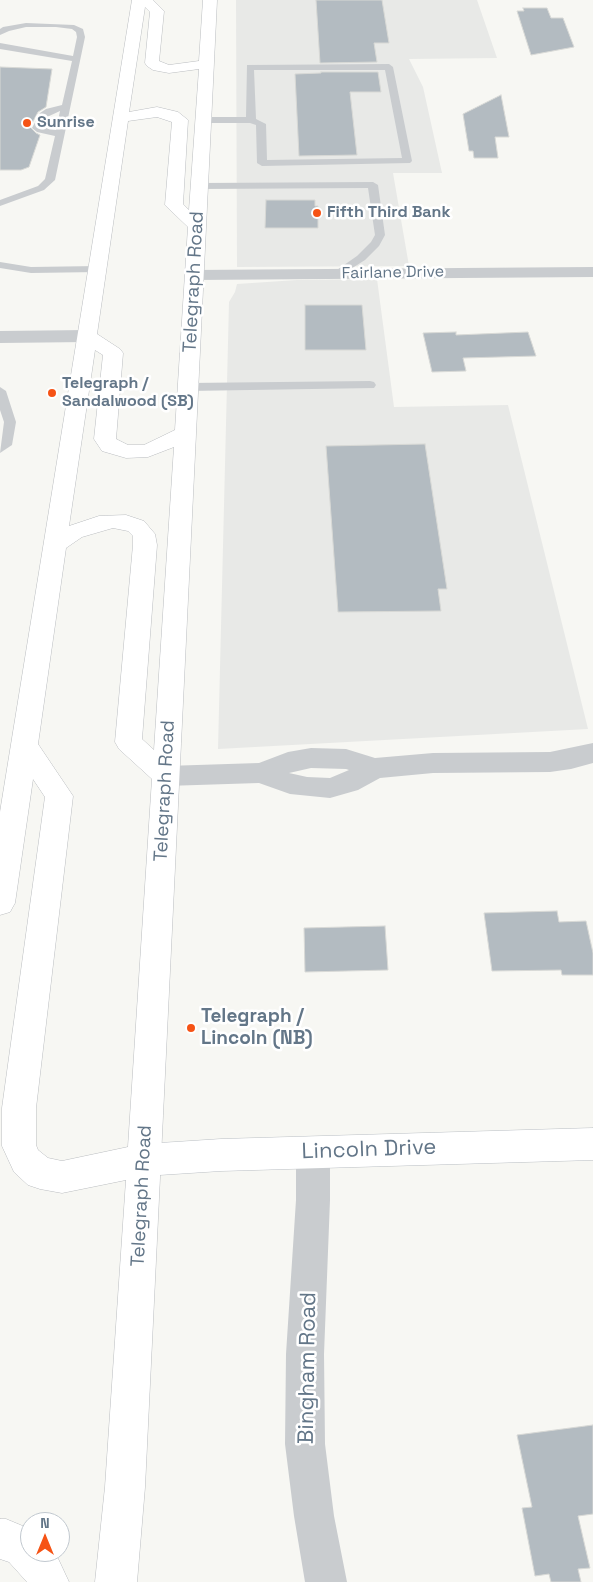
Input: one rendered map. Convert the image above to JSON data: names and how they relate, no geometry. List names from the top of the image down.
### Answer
{
  "streets": {
    "main road": ["Telegraph Road", "Lincoln Drive"],
    "street": ["Fairlane Drive", "Bingham Road"]
  },
  "crossings": [
    ["Fairlane Drive", "Telegraph Road"],
    ["Telegraph Road", "Lincoln Drive"],
    ["Lincoln Drive", "Bingham Road"]
  ],
  "places": [
    "Sunrise",
    "Fifth Third Bank",
    "Telegraph / Sandalwood (SB)",
    "Telegraph / Lincoln (NB)"
  ],
  "north": "top"
}
